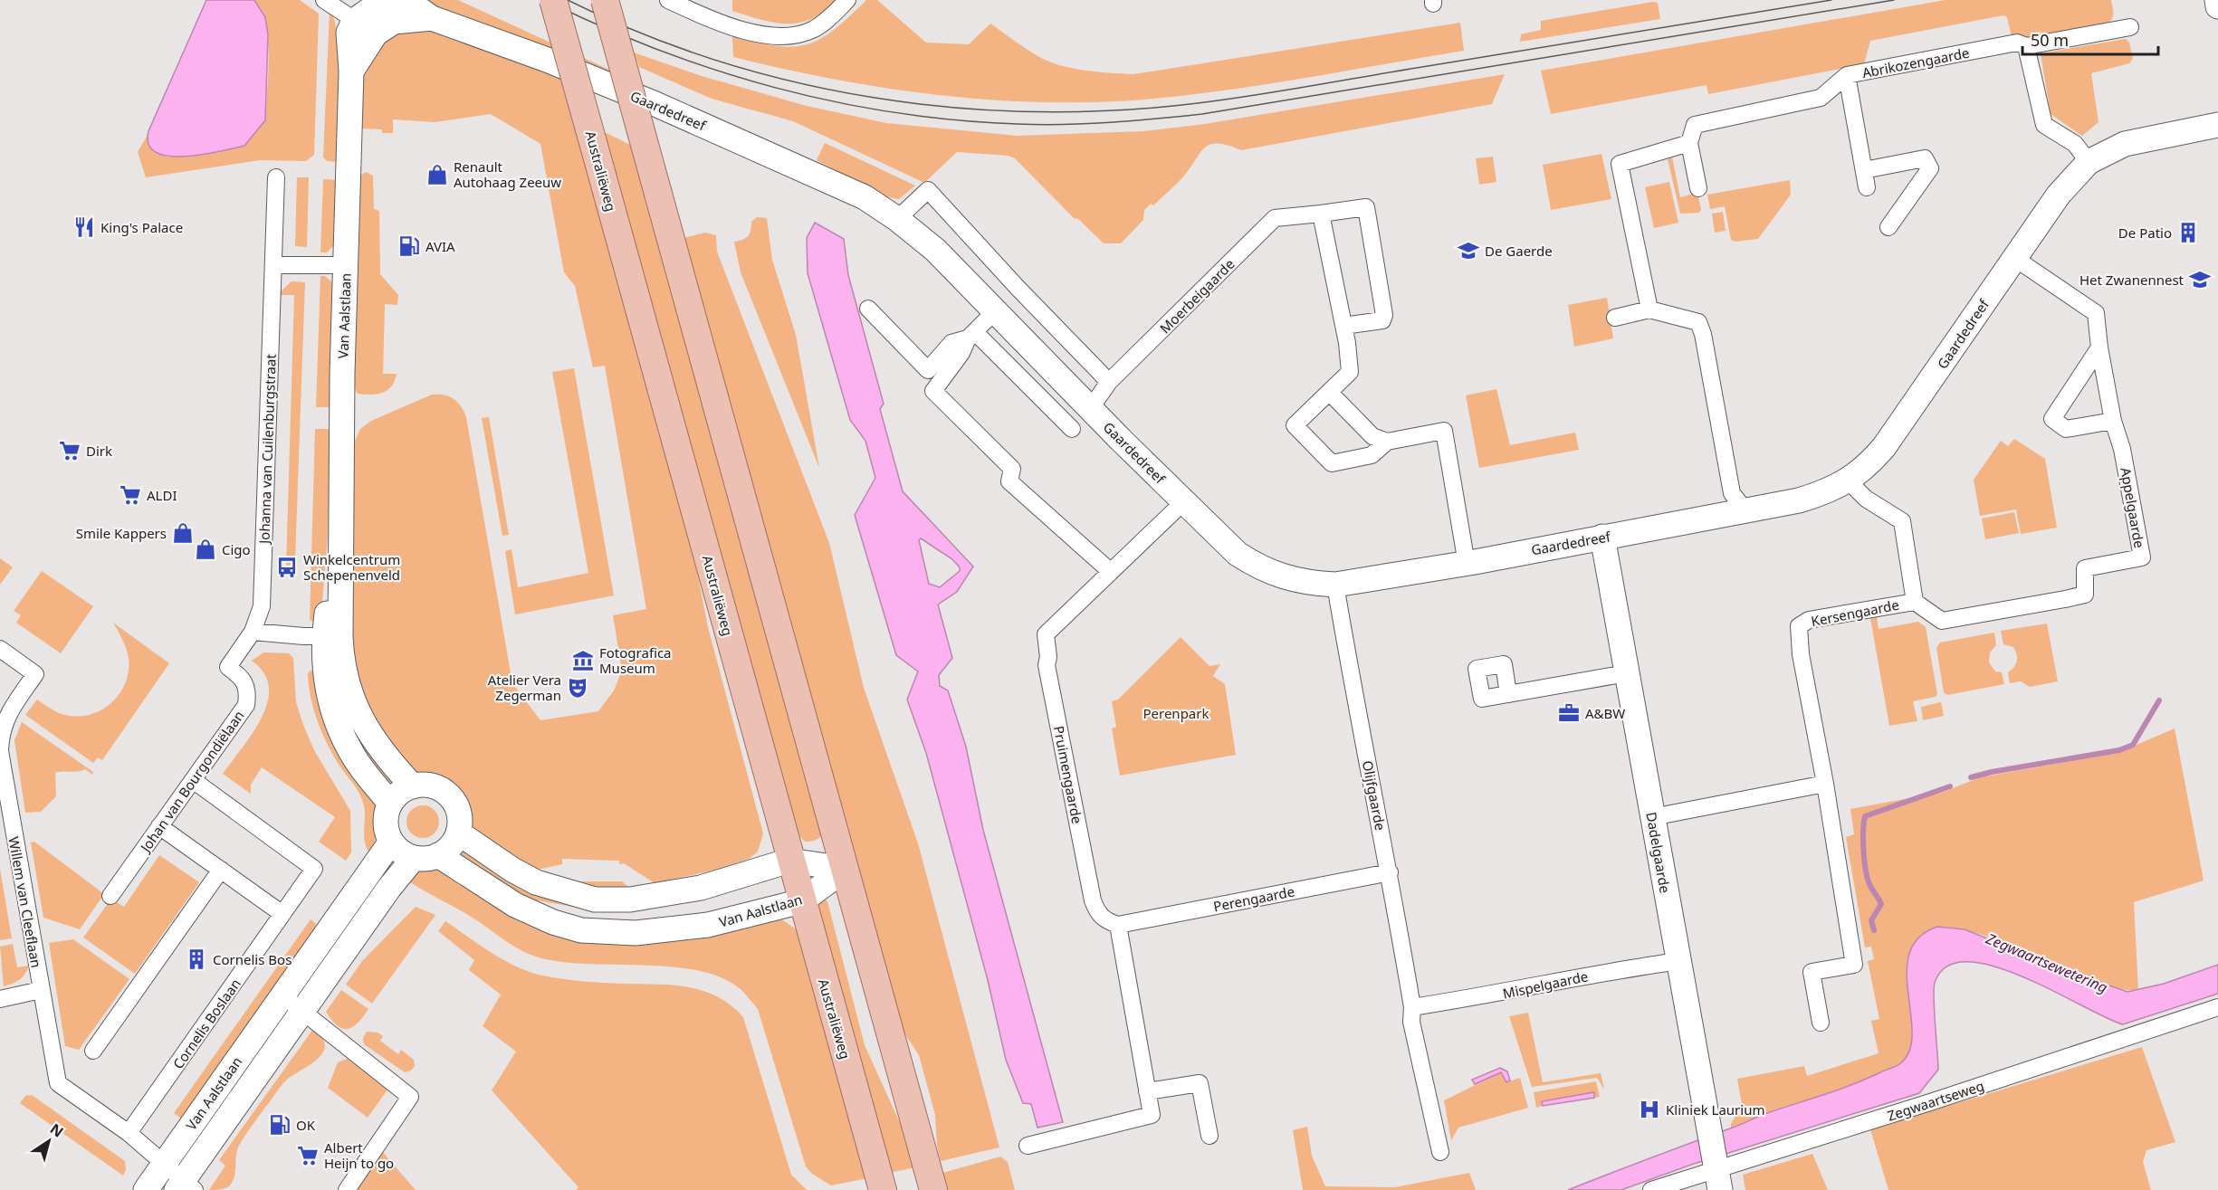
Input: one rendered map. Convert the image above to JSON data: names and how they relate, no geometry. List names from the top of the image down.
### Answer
{
  "streets": {
    "main road": ["Australiëweg"],
    "street": [
      "Abrikozengaarde",
      "Gaardedreef",
      "Moerbeigaarde",
      "Van Aalstlaan",
      "Johanna van Cuilenburgstraat",
      "Appelgaarde",
      "Kersengaarde",
      "Pruimengaarde",
      "Johan van Bourgondiëlaan",
      "Olijfgaarde",
      "Dadelgaarde",
      "Perengaarde",
      "Willem van Cleeflaan",
      "Mispelgaarde",
      "Cornelis Boslaan",
      "Zegwaartseweg"
    ]
  },
  "crossings": [
    ["Gaardedreef", "Moerbeigaarde"],
    ["Gaardedreef", "Van Aalstlaan"],
    ["Gaardedreef", "Appelgaarde"],
    ["Gaardedreef", "Pruimengaarde"],
    ["Gaardedreef", "Olijfgaarde"],
    ["Gaardedreef", "Dadelgaarde"],
    ["Australiëweg", "Van Aalstlaan"],
    ["Van Aalstlaan", "Willem van Cleeflaan"],
    ["Johanna van Cuilenburgstraat", "Johan van Bourgondiëlaan"],
    ["Appelgaarde", "Kersengaarde"],
    ["Pruimengaarde", "Perengaarde"],
    ["Johan van Bourgondiëlaan", "Cornelis Boslaan"],
    ["Olijfgaarde", "Perengaarde"],
    ["Olijfgaarde", "Mispelgaarde"],
    ["Dadelgaarde", "Mispelgaarde"],
    ["Dadelgaarde", "Zegwaartseweg"],
    ["Willem van Cleeflaan", "Cornelis Boslaan"]
  ],
  "water": ["Zegwaartsewetering"],
  "parks": ["Perenpark"],
  "places": {
    "shop": ["Renault Autohaag Zeeuw", "Smile Kappers", "Cigo"],
    "restaurant": ["King's Palace"],
    "building": ["De Patio", "Cornelis Bos"],
    "fuel station": ["AVIA", "OK"],
    "school or university": ["De Gaerde", "Het Zwanennest"],
    "supermarket": ["Dirk", "ALDI", "Albert Heijn to go"],
    "bus stop": ["Winkelcentrum Schepenenveld"],
    "museum": ["Fotografica Museum"],
    "theatre": ["Atelier Vera Zegerman"],
    "office": ["A&BW"],
    "hospital": ["Kliniek Laurium"]
  },
  "scale_bar": "50 m",
  "north": "top right"
}
